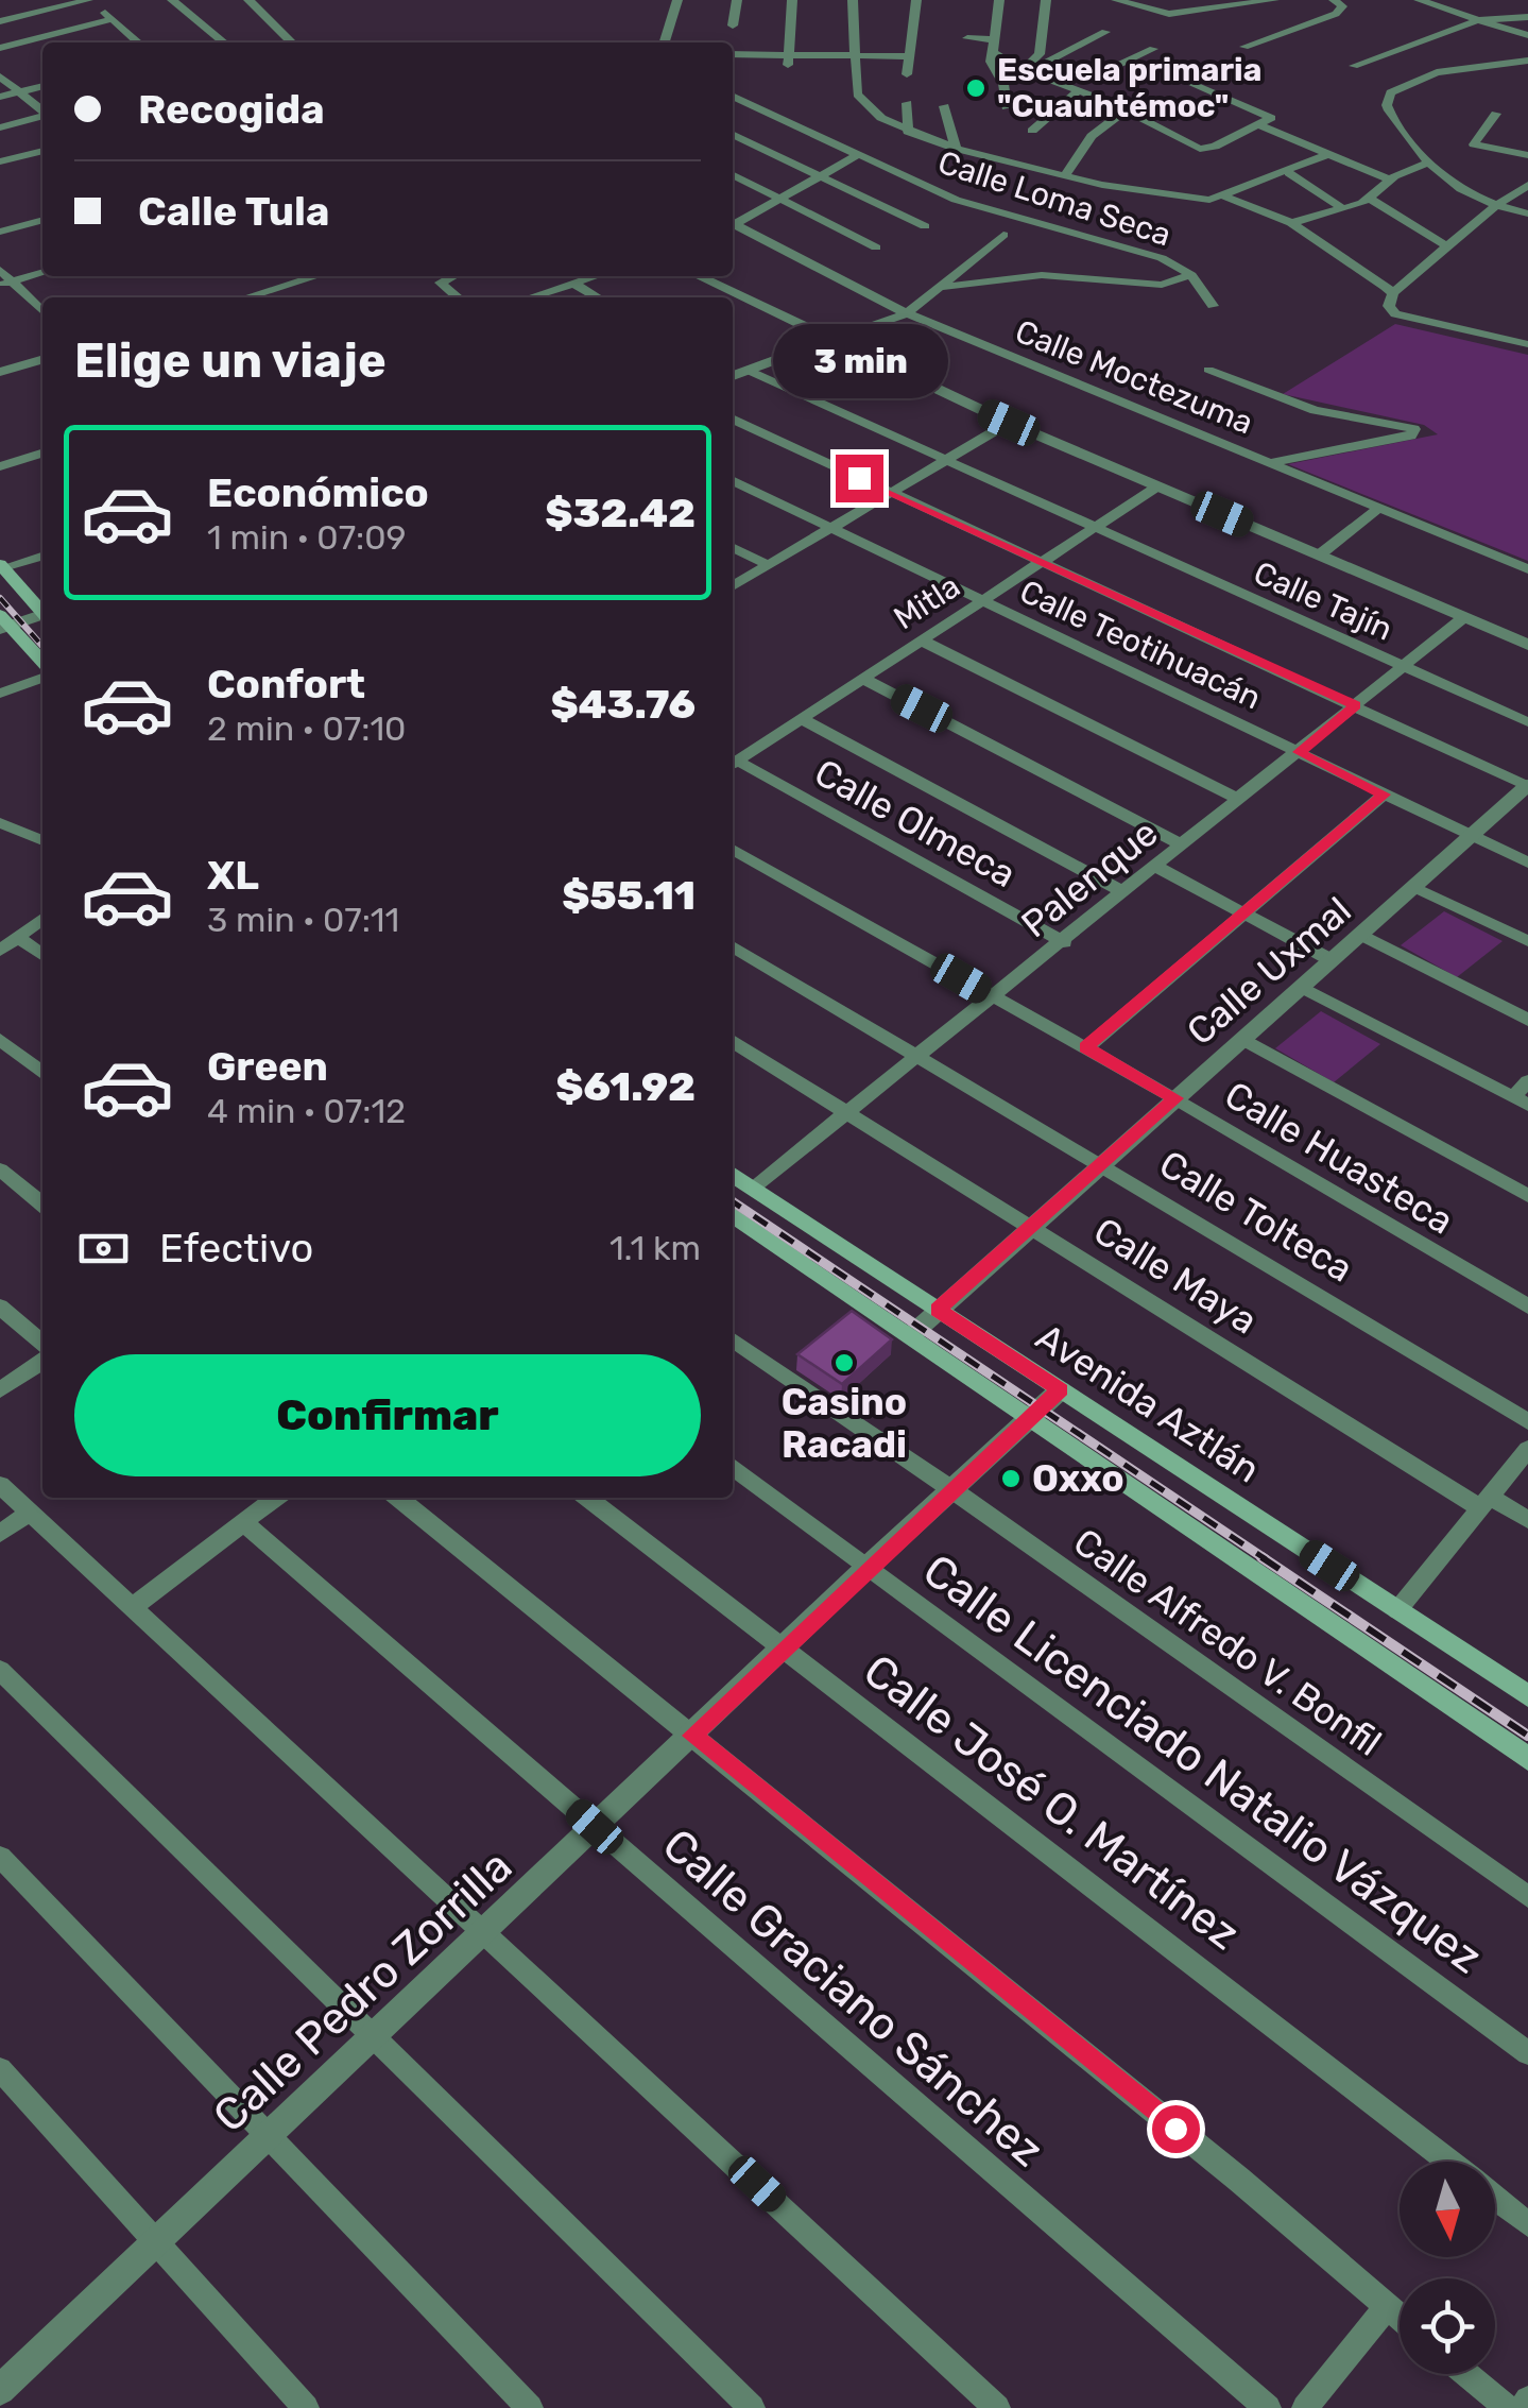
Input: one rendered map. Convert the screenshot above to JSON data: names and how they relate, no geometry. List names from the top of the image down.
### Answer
{
  "streets": {
    "main road": ["Avenida Aztlán"],
    "street": [
      "Calle Loma Seca",
      "Calle Moctezuma",
      "Calle Tajín",
      "Mitla",
      "Calle Teotihuacán",
      "Calle Olmeca",
      "Palenque",
      "Calle Uxmal",
      "Calle Huasteca",
      "Calle Tolteca",
      "Calle Maya",
      "Calle Alfredo V. Bonfil",
      "Calle Licenciado Natalio Vázquez",
      "Calle José O. Martínez",
      "Calle Pedro Zorrilla",
      "Calle Graciano Sánchez"
    ]
  },
  "crossings": [
    ["Calle Tajín", "Mitla"],
    ["Calle Tajín", "Palenque"],
    ["Mitla", "Calle Teotihuacán"],
    ["Calle Teotihuacán", "Palenque"],
    ["Calle Teotihuacán", "Calle Uxmal"],
    ["Calle Olmeca", "Palenque"],
    ["Palenque", "Calle Huasteca"],
    ["Palenque", "Calle Tolteca"],
    ["Palenque", "Calle Maya"],
    ["Palenque", "Avenida Aztlán"],
    ["Calle Uxmal", "Calle Huasteca"],
    ["Calle Uxmal", "Calle Tolteca"],
    ["Calle Uxmal", "Calle Maya"],
    ["Calle Uxmal", "Avenida Aztlán"],
    ["Avenida Aztlán", "Calle Pedro Zorrilla"],
    ["Calle Alfredo V. Bonfil", "Calle Pedro Zorrilla"],
    ["Calle Licenciado Natalio Vázquez", "Calle Pedro Zorrilla"],
    ["Calle José O. Martínez", "Calle Pedro Zorrilla"],
    ["Calle Pedro Zorrilla", "Calle Graciano Sánchez"]
  ],
  "places": ["Escuela primaria \"Cuauhtémoc\"", "Casino Racadi", "Oxxo"],
  "north": "bottom",
  "page": {
    "banner": ["Recogida", "Calle Tula"],
    "heading": "Elige un viaje",
    "bubble": "3 min",
    "list": [
      {
        "name": "Económico",
        "note": "1 min · 07:09",
        "value": "$32.42"
      },
      {
        "name": "Confort",
        "note": "2 min · 07:10",
        "value": "$43.76"
      },
      {
        "name": "XL",
        "note": "3 min · 07:11",
        "value": "$55.11"
      },
      {
        "name": "Green",
        "note": "4 min · 07:12",
        "value": "$61.92"
      }
    ],
    "pay": ["Efectivo", "1.1 km"],
    "buttons": "Confirmar"
  }
}
